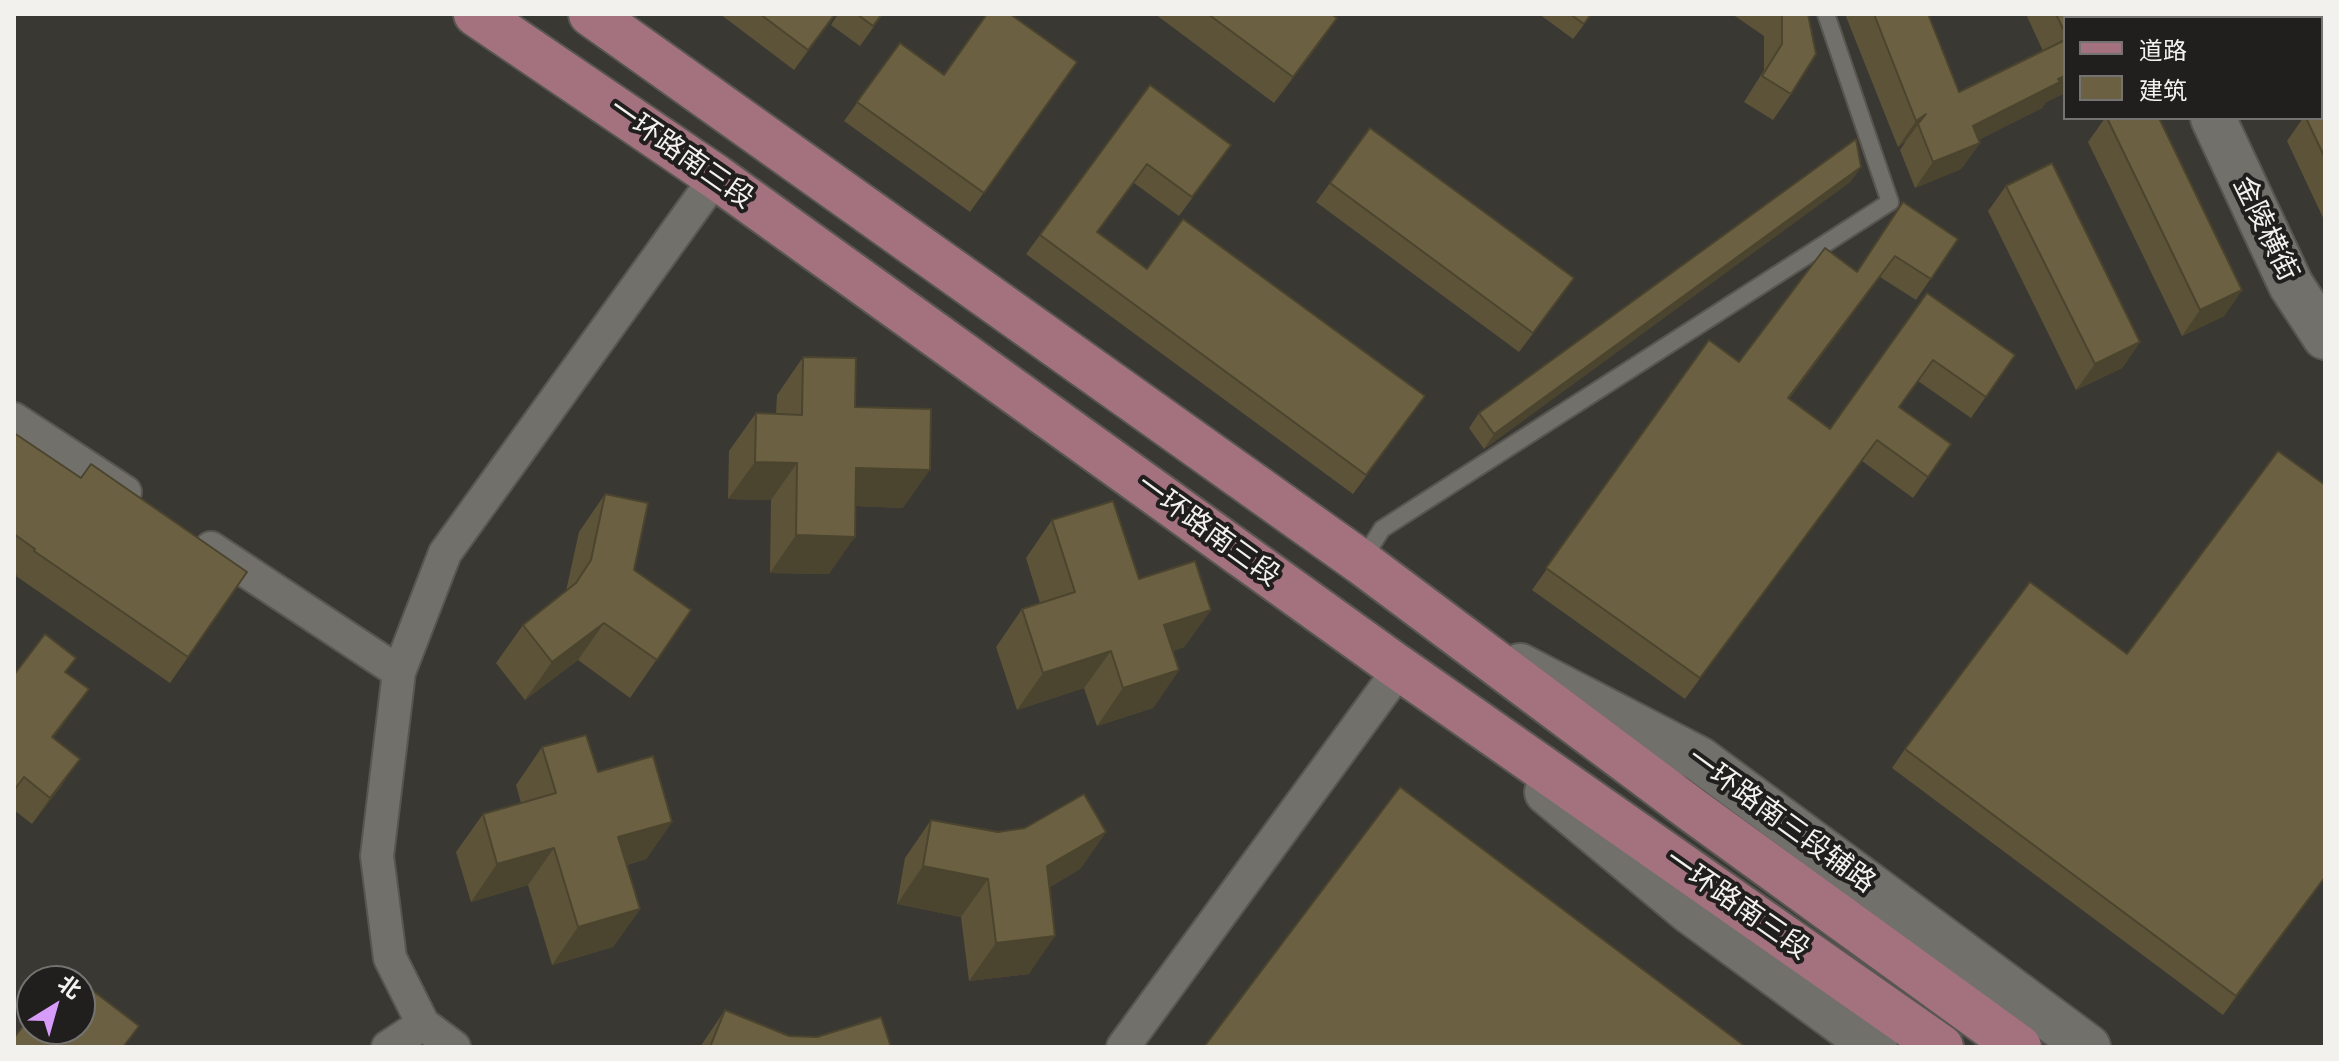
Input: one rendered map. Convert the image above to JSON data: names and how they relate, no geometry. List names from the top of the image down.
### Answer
{
  "streets": {
    "main road": ["一环路南三段", "金陵横街", "一环路南三段辅路"]
  },
  "crossings": [
    ["一环路南三段", "一环路南三段辅路"]
  ],
  "legend": ["道路", "建筑"],
  "north": "top right"
}
